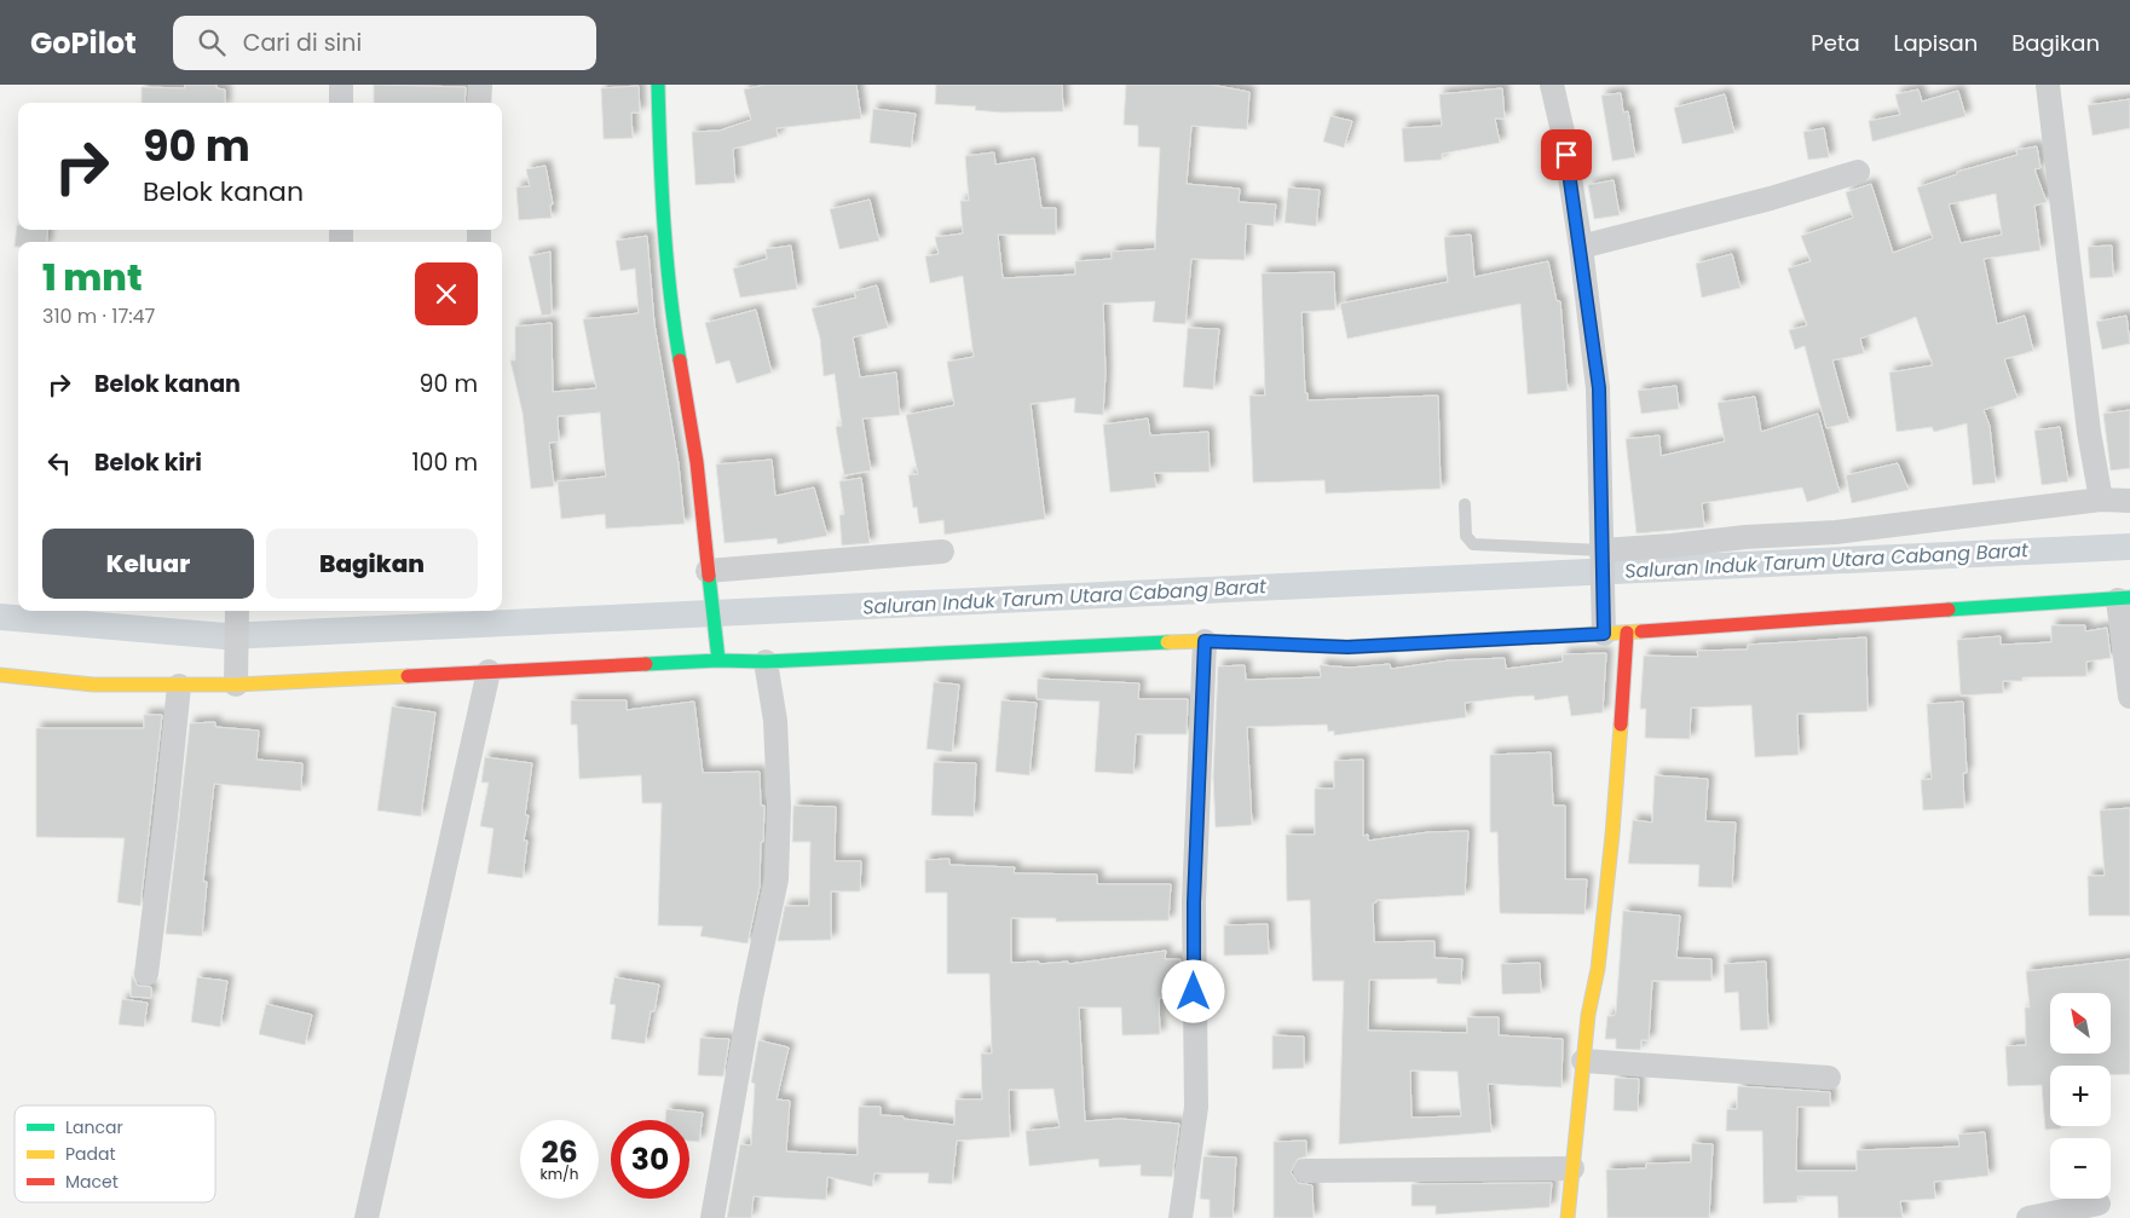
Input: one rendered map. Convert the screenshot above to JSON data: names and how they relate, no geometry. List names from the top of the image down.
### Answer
{
  "water": ["Saluran Induk Tarum Utara Cabang Barat"],
  "legend": ["Lancar", "Padat", "Macet"],
  "north": "top left",
  "page": {
    "header": "GoPilot",
    "search": "Cari di sini",
    "nav": ["Peta", "Lapisan", "Bagikan"],
    "turn": ["90 m", "Belok kanan"],
    "heading": ["1 mnt", "310 m · 17:47"],
    "list": [
      {
        "name": "Belok kanan",
        "value": "90 m"
      },
      {
        "name": "Belok kiri",
        "value": "100 m"
      }
    ],
    "buttons": ["Keluar", "Bagikan"],
    "map_buttons": ["+", "−"],
    "speed": "26 km/h",
    "limit": "30"
  }
}
